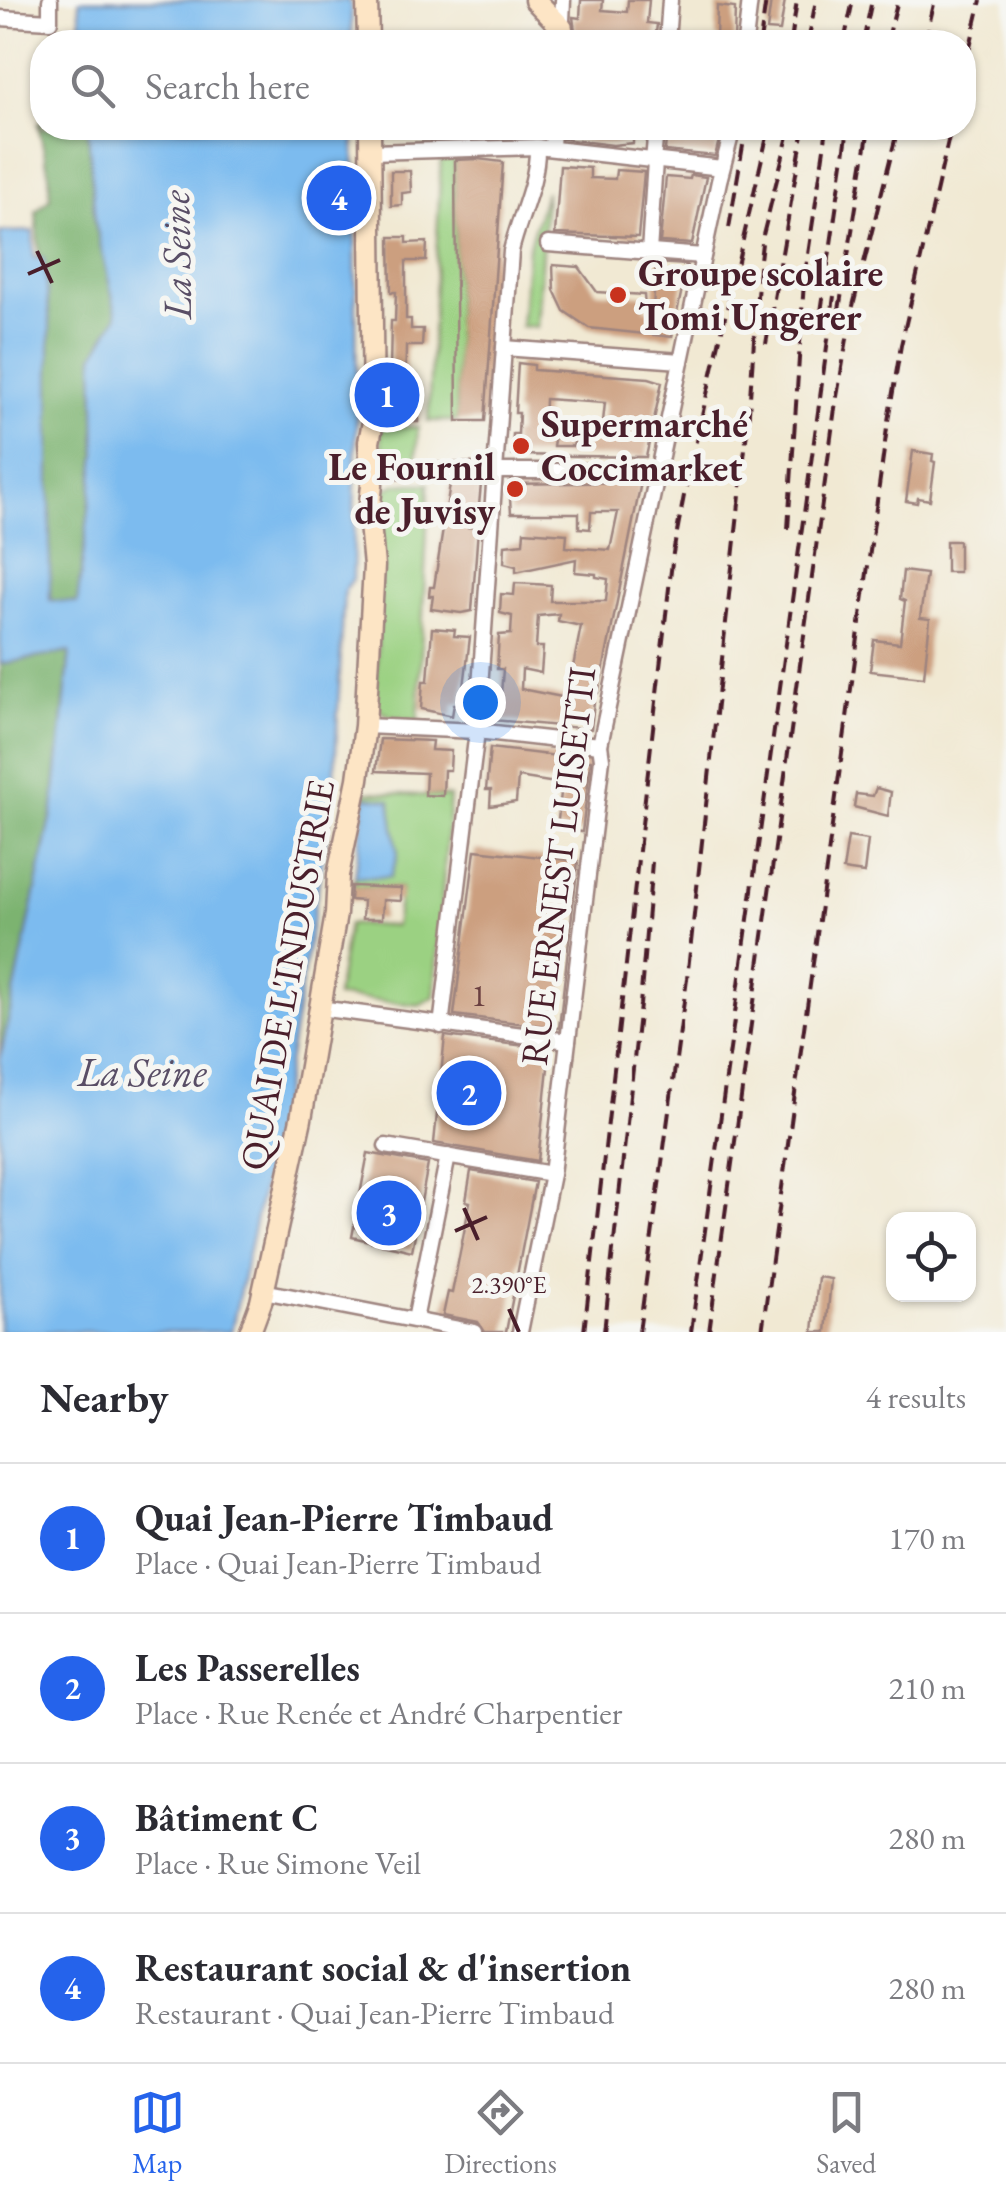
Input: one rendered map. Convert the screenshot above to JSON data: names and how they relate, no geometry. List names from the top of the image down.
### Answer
{
  "streets": {
    "main road": ["QUAI DE L'INDUSTRIE"],
    "street": ["RUE ERNEST LUISETTI"]
  },
  "water": ["La Seine"],
  "places": ["Groupe scolaire Tomi Ungerer", "Supermarché Coccimarket", "Le Fournil de Juvisy"],
  "house_numbers": ["1"],
  "page": {
    "search": "Search here",
    "pins": [
      "4",
      "1",
      "2",
      "3"
    ],
    "heading": ["Nearby", "4 results"],
    "list": [
      {
        "mark": "1",
        "name": "Quai Jean-Pierre Timbaud",
        "note": "Place · Quai Jean-Pierre Timbaud",
        "value": "170 m"
      },
      {
        "mark": "2",
        "name": "Les Passerelles",
        "note": "Place · Rue Renée et André Charpentier",
        "value": "210 m"
      },
      {
        "mark": "3",
        "name": "Bâtiment C",
        "note": "Place · Rue Simone Veil",
        "value": "280 m"
      },
      {
        "mark": "4",
        "name": "Restaurant social & d'insertion",
        "note": "Restaurant · Quai Jean-Pierre Timbaud",
        "value": "280 m"
      }
    ],
    "nav": ["Map", "Directions", "Saved"]
  },
  "coordinates": ["2.390°E"]
}
